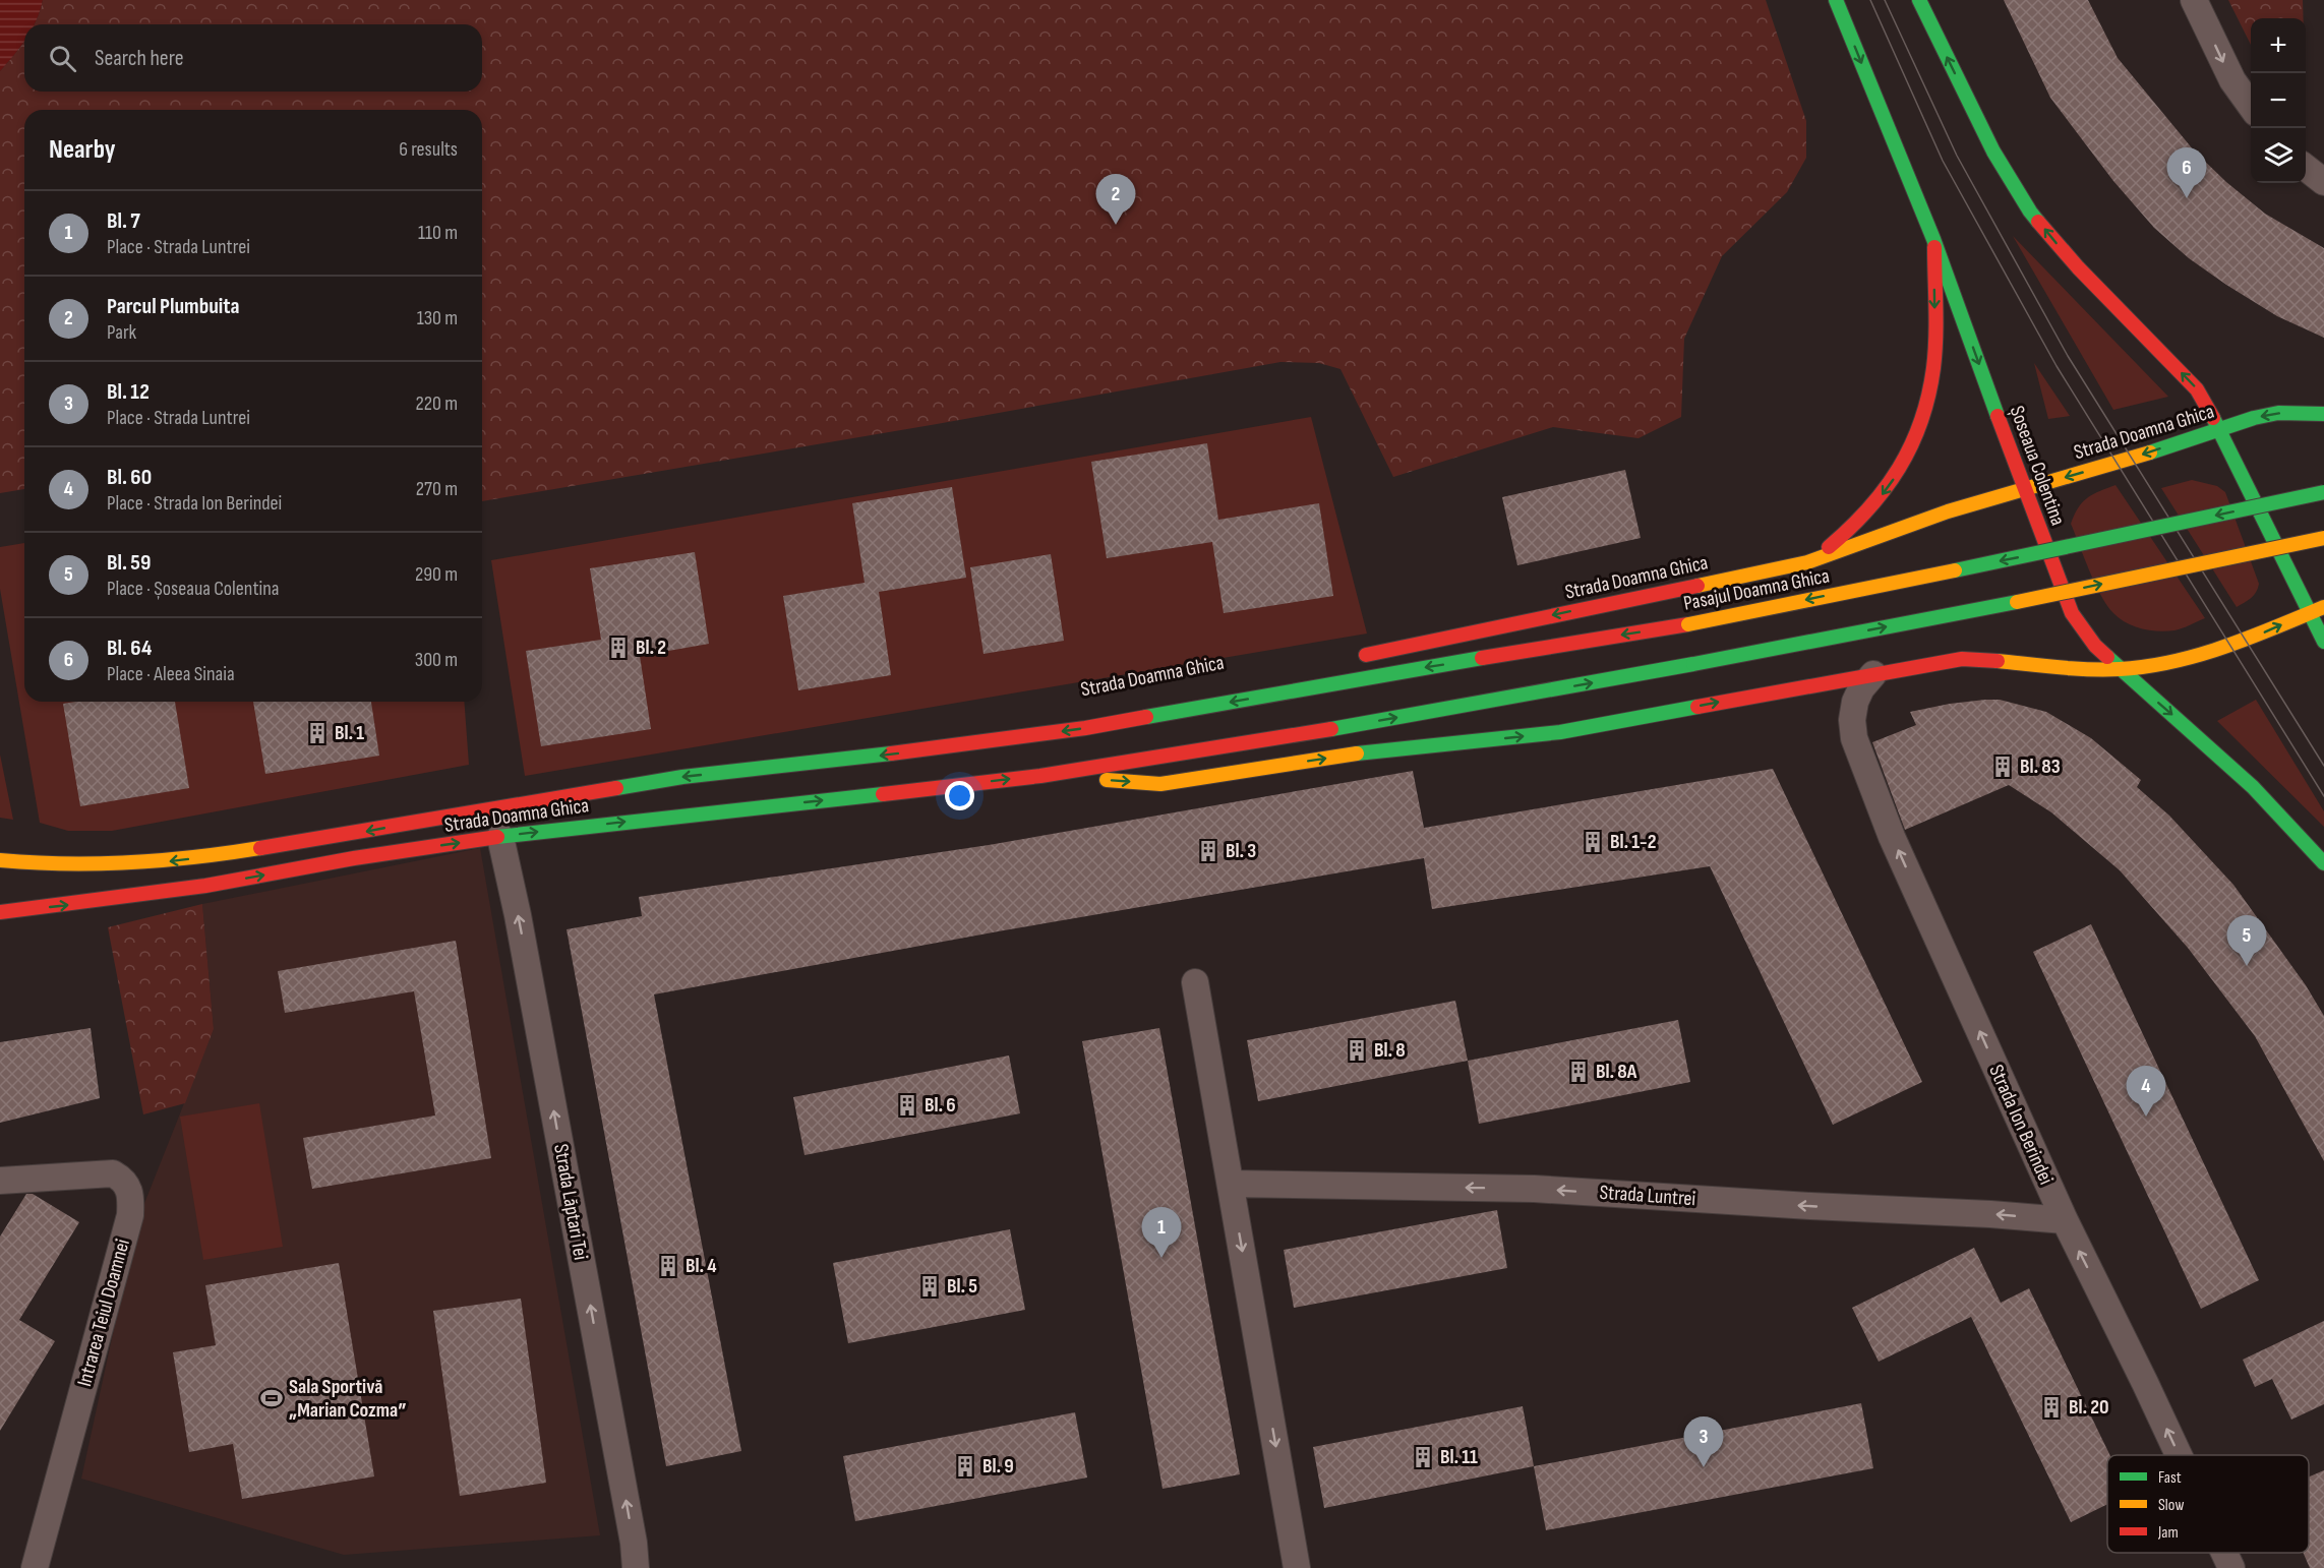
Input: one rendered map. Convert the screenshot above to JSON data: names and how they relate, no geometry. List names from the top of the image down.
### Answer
{
  "streets": {
    "main road": ["Strada Doamna Ghica", "Șoseaua Colentina", "Pasajul Doamna Ghica"],
    "street": [
      "Strada Ion Berindei",
      "Strada Luntrei",
      "Strada Lăptari Tei",
      "Intrarea Teiul Doamnei"
    ]
  },
  "crossings": [
    ["Strada Doamna Ghica", "Șoseaua Colentina"],
    ["Strada Doamna Ghica", "Pasajul Doamna Ghica"],
    ["Strada Doamna Ghica", "Strada Ion Berindei"],
    ["Strada Doamna Ghica", "Strada Lăptari Tei"],
    ["Strada Ion Berindei", "Strada Luntrei"]
  ],
  "one_way": [
    "Pasajul Doamna Ghica",
    "Strada Ion Berindei",
    "Strada Luntrei",
    "Strada Lăptari Tei"
  ],
  "places": {
    "building": [
      "Bl. 2",
      "Bl. 1",
      "Bl. 83",
      "Bl. 1-2",
      "Bl. 3",
      "Bl. 8",
      "Bl. 8A",
      "Bl. 6",
      "Bl. 4",
      "Bl. 5",
      "Bl. 20",
      "Bl. 11",
      "Bl. 9"
    ],
    "sports": ["Sala Sportivă „Marian Cozma”"]
  },
  "legend": ["Fast", "Slow", "Jam"],
  "page": {
    "map_buttons": ["+", "−"],
    "search": "Search here",
    "heading": ["Nearby", "6 results"],
    "pins": [
      "6",
      "2",
      "5",
      "4",
      "1",
      "3"
    ],
    "list": [
      {
        "mark": "1",
        "name": "Bl. 7",
        "note": "Place · Strada Luntrei",
        "value": "110 m"
      },
      {
        "mark": "2",
        "name": "Parcul Plumbuita",
        "note": "Park",
        "value": "130 m"
      },
      {
        "mark": "3",
        "name": "Bl. 12",
        "note": "Place · Strada Luntrei",
        "value": "220 m"
      },
      {
        "mark": "4",
        "name": "Bl. 60",
        "note": "Place · Strada Ion Berindei",
        "value": "270 m"
      },
      {
        "mark": "5",
        "name": "Bl. 59",
        "note": "Place · Șoseaua Colentina",
        "value": "290 m"
      },
      {
        "mark": "6",
        "name": "Bl. 64",
        "note": "Place · Aleea Sinaia",
        "value": "300 m"
      }
    ]
  }
}
